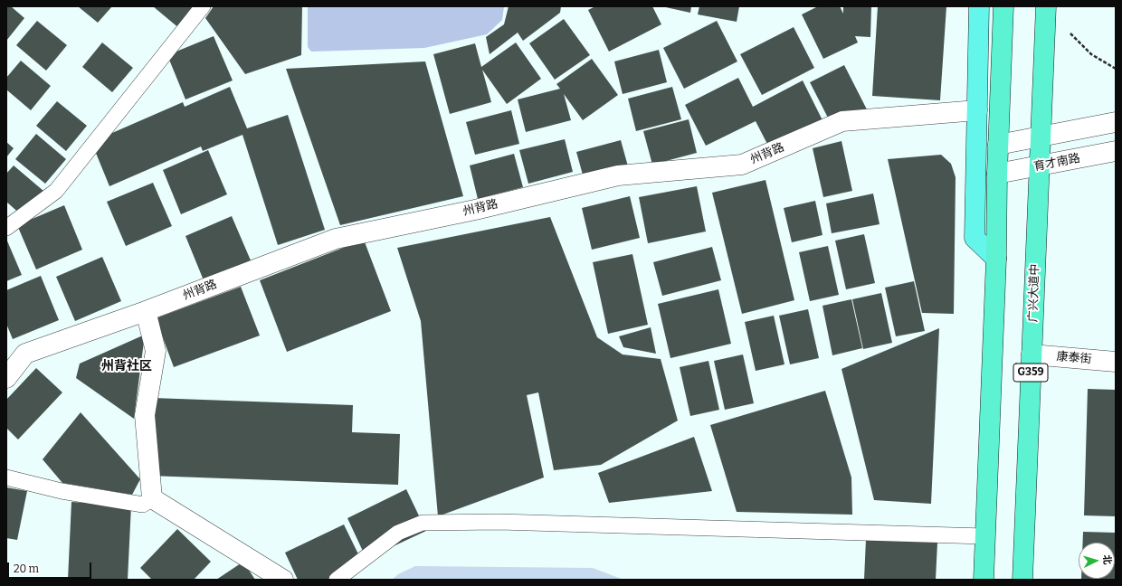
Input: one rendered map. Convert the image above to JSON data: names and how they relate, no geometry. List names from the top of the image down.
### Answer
{
  "streets": {
    "highway": ["广兴大道中", "G359"],
    "street": ["州背路", "育才南路", "康泰街"]
  },
  "crossings": [
    ["育才南路", "广兴大道中"],
    ["广兴大道中", "康泰街"]
  ],
  "districts": ["州背社区"],
  "scale_bar": "20 m",
  "north": "right"
}
